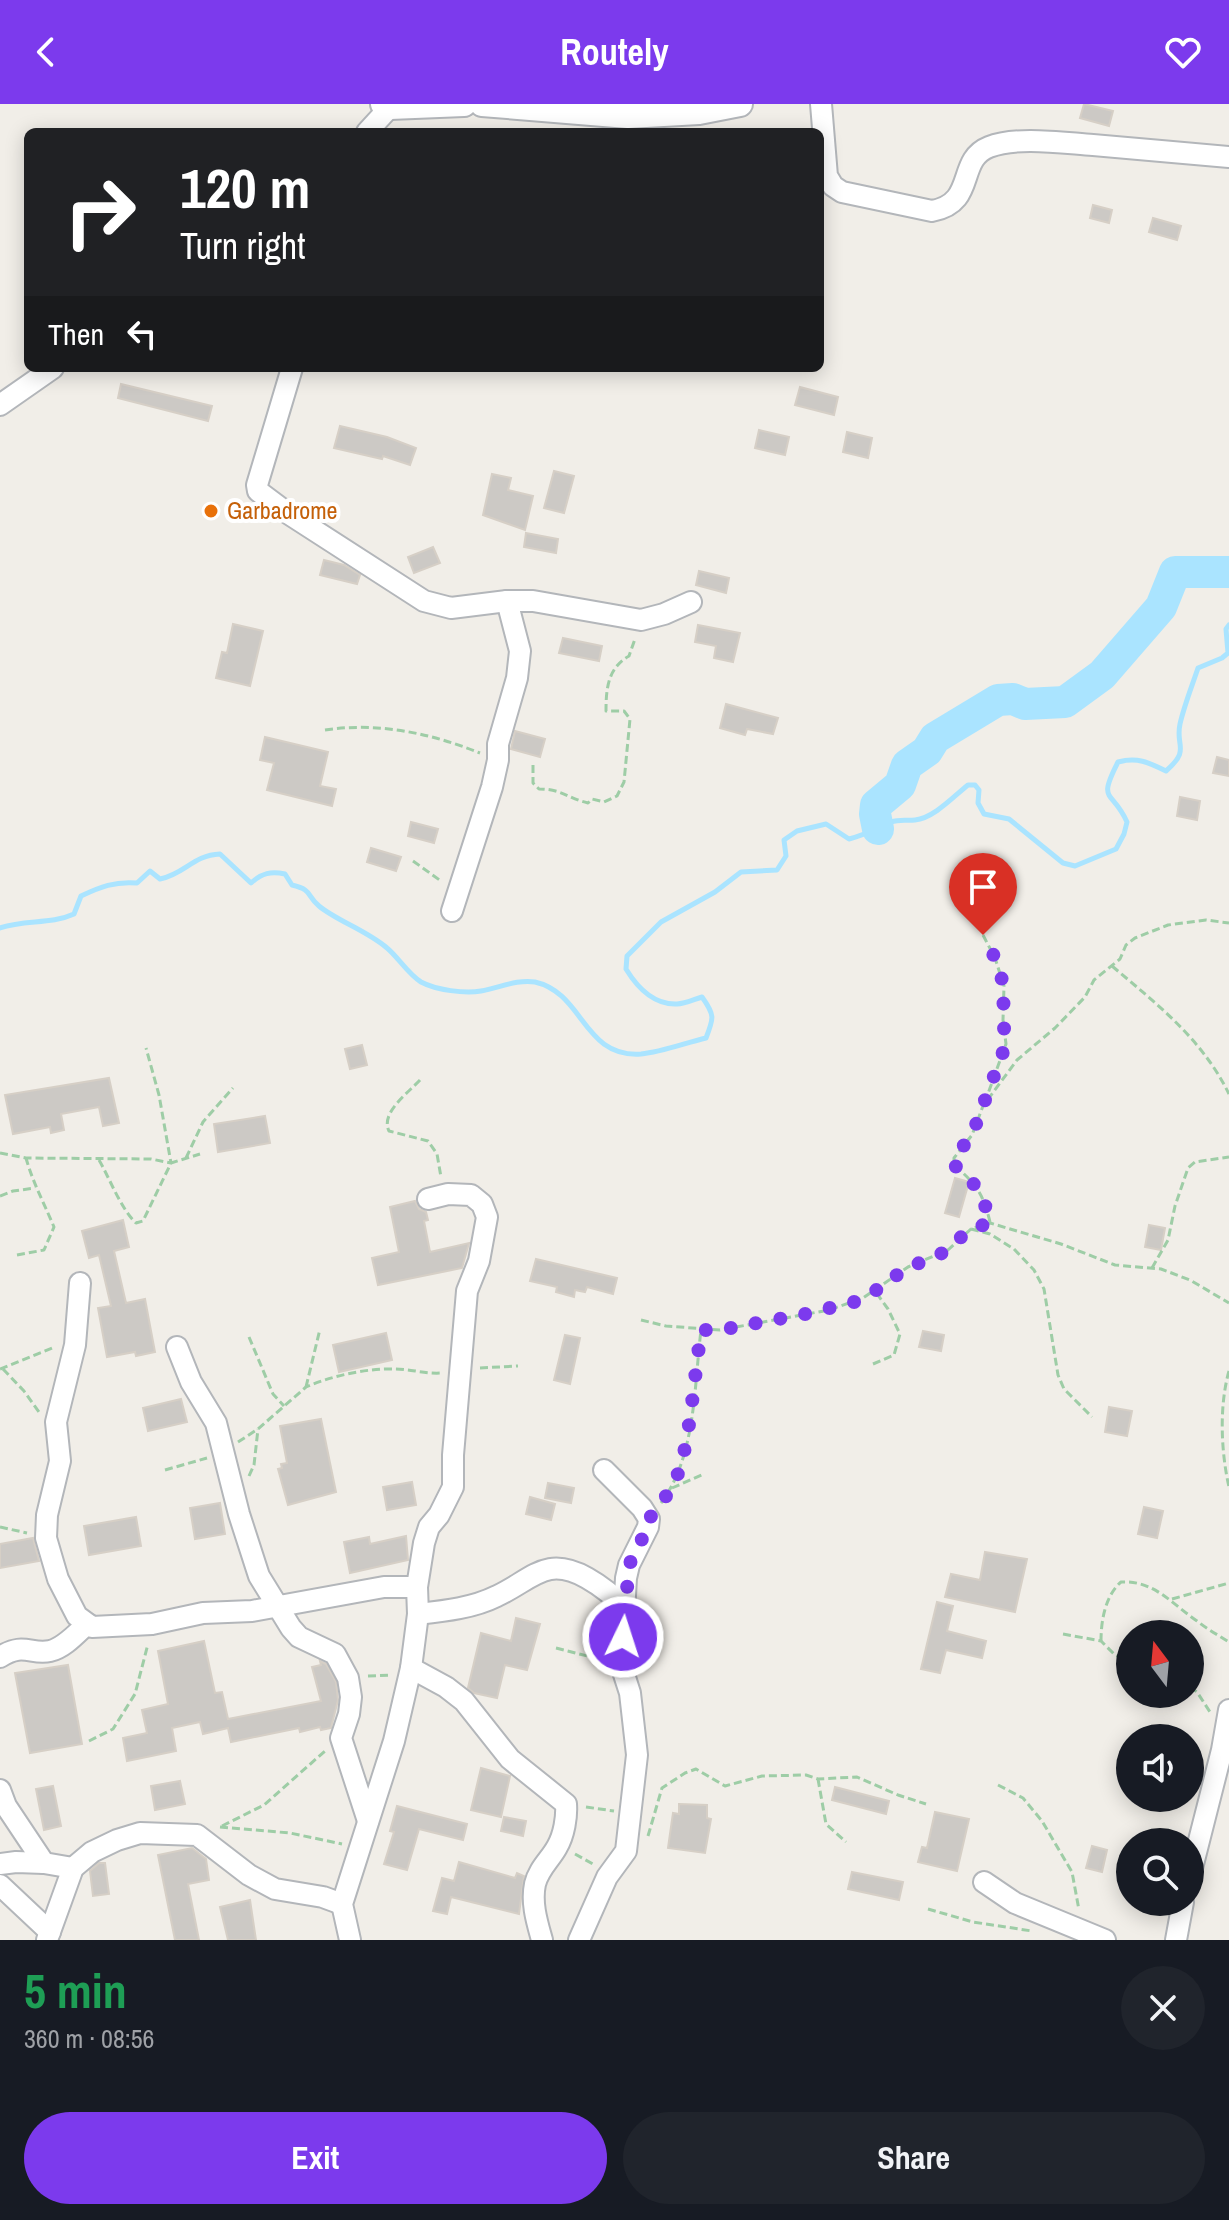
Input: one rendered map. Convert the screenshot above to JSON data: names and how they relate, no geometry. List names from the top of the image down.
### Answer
{
  "places": ["Garbadrome"],
  "north": "top",
  "page": {
    "header": "Routely",
    "turn": ["120 m", "Turn right"],
    "then": "Then",
    "heading": ["5 min", "360 m · 08:56"],
    "buttons": ["Exit", "Share"]
  }
}
